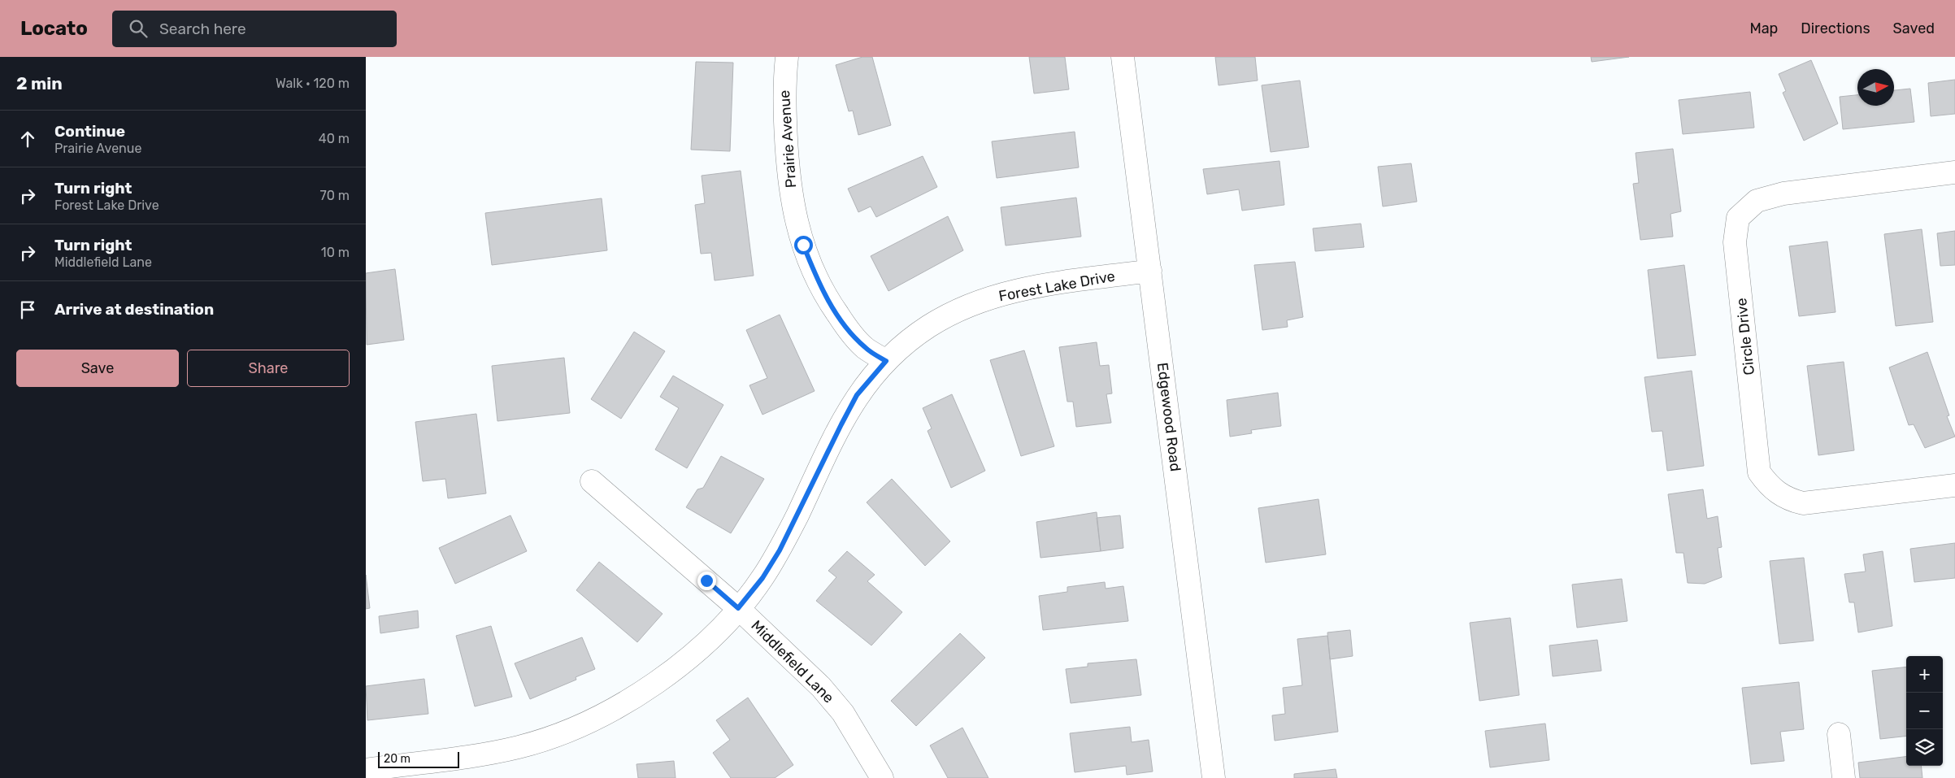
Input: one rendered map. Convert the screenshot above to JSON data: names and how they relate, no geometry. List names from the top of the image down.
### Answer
{
  "streets": {
    "street": [
      "Prairie Avenue",
      "Forest Lake Drive",
      "Circle Drive",
      "Edgewood Road",
      "Middlefield Lane"
    ]
  },
  "crossings": [
    ["Prairie Avenue", "Forest Lake Drive"],
    ["Forest Lake Drive", "Edgewood Road"],
    ["Forest Lake Drive", "Middlefield Lane"]
  ],
  "scale_bar": "20 m",
  "north": "right",
  "page": {
    "header": "Locato",
    "search": "Search here",
    "nav": ["Map", "Directions", "Saved"],
    "heading": ["2 min", "Walk · 120 m"],
    "list": [
      ["Continue", "Prairie Avenue", "40 m"],
      ["Turn right", "Forest Lake Drive", "70 m"],
      ["Turn right", "Middlefield Lane", "10 m"],
      "Arrive at destination"
    ],
    "buttons": ["Save", "Share"],
    "map_buttons": ["+", "−"],
    "scale": "20 m"
  }
}
